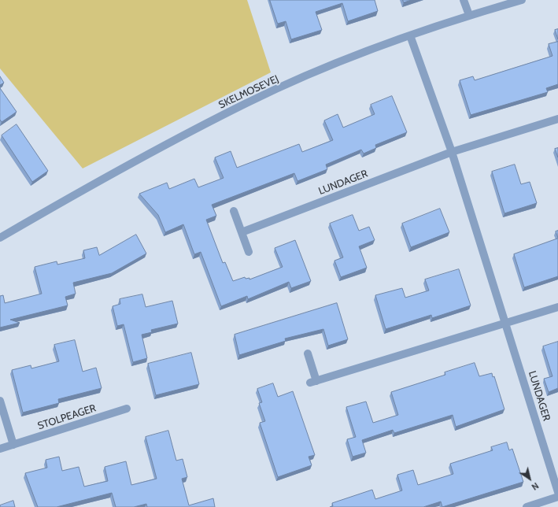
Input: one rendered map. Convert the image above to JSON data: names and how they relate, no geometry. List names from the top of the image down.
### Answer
{
  "streets": {
    "street": ["SKELMOSEVEJ", "LUNDAGER", "STOLPEAGER"]
  },
  "crossings": [
    ["SKELMOSEVEJ", "LUNDAGER"]
  ],
  "north": "bottom right"
}
